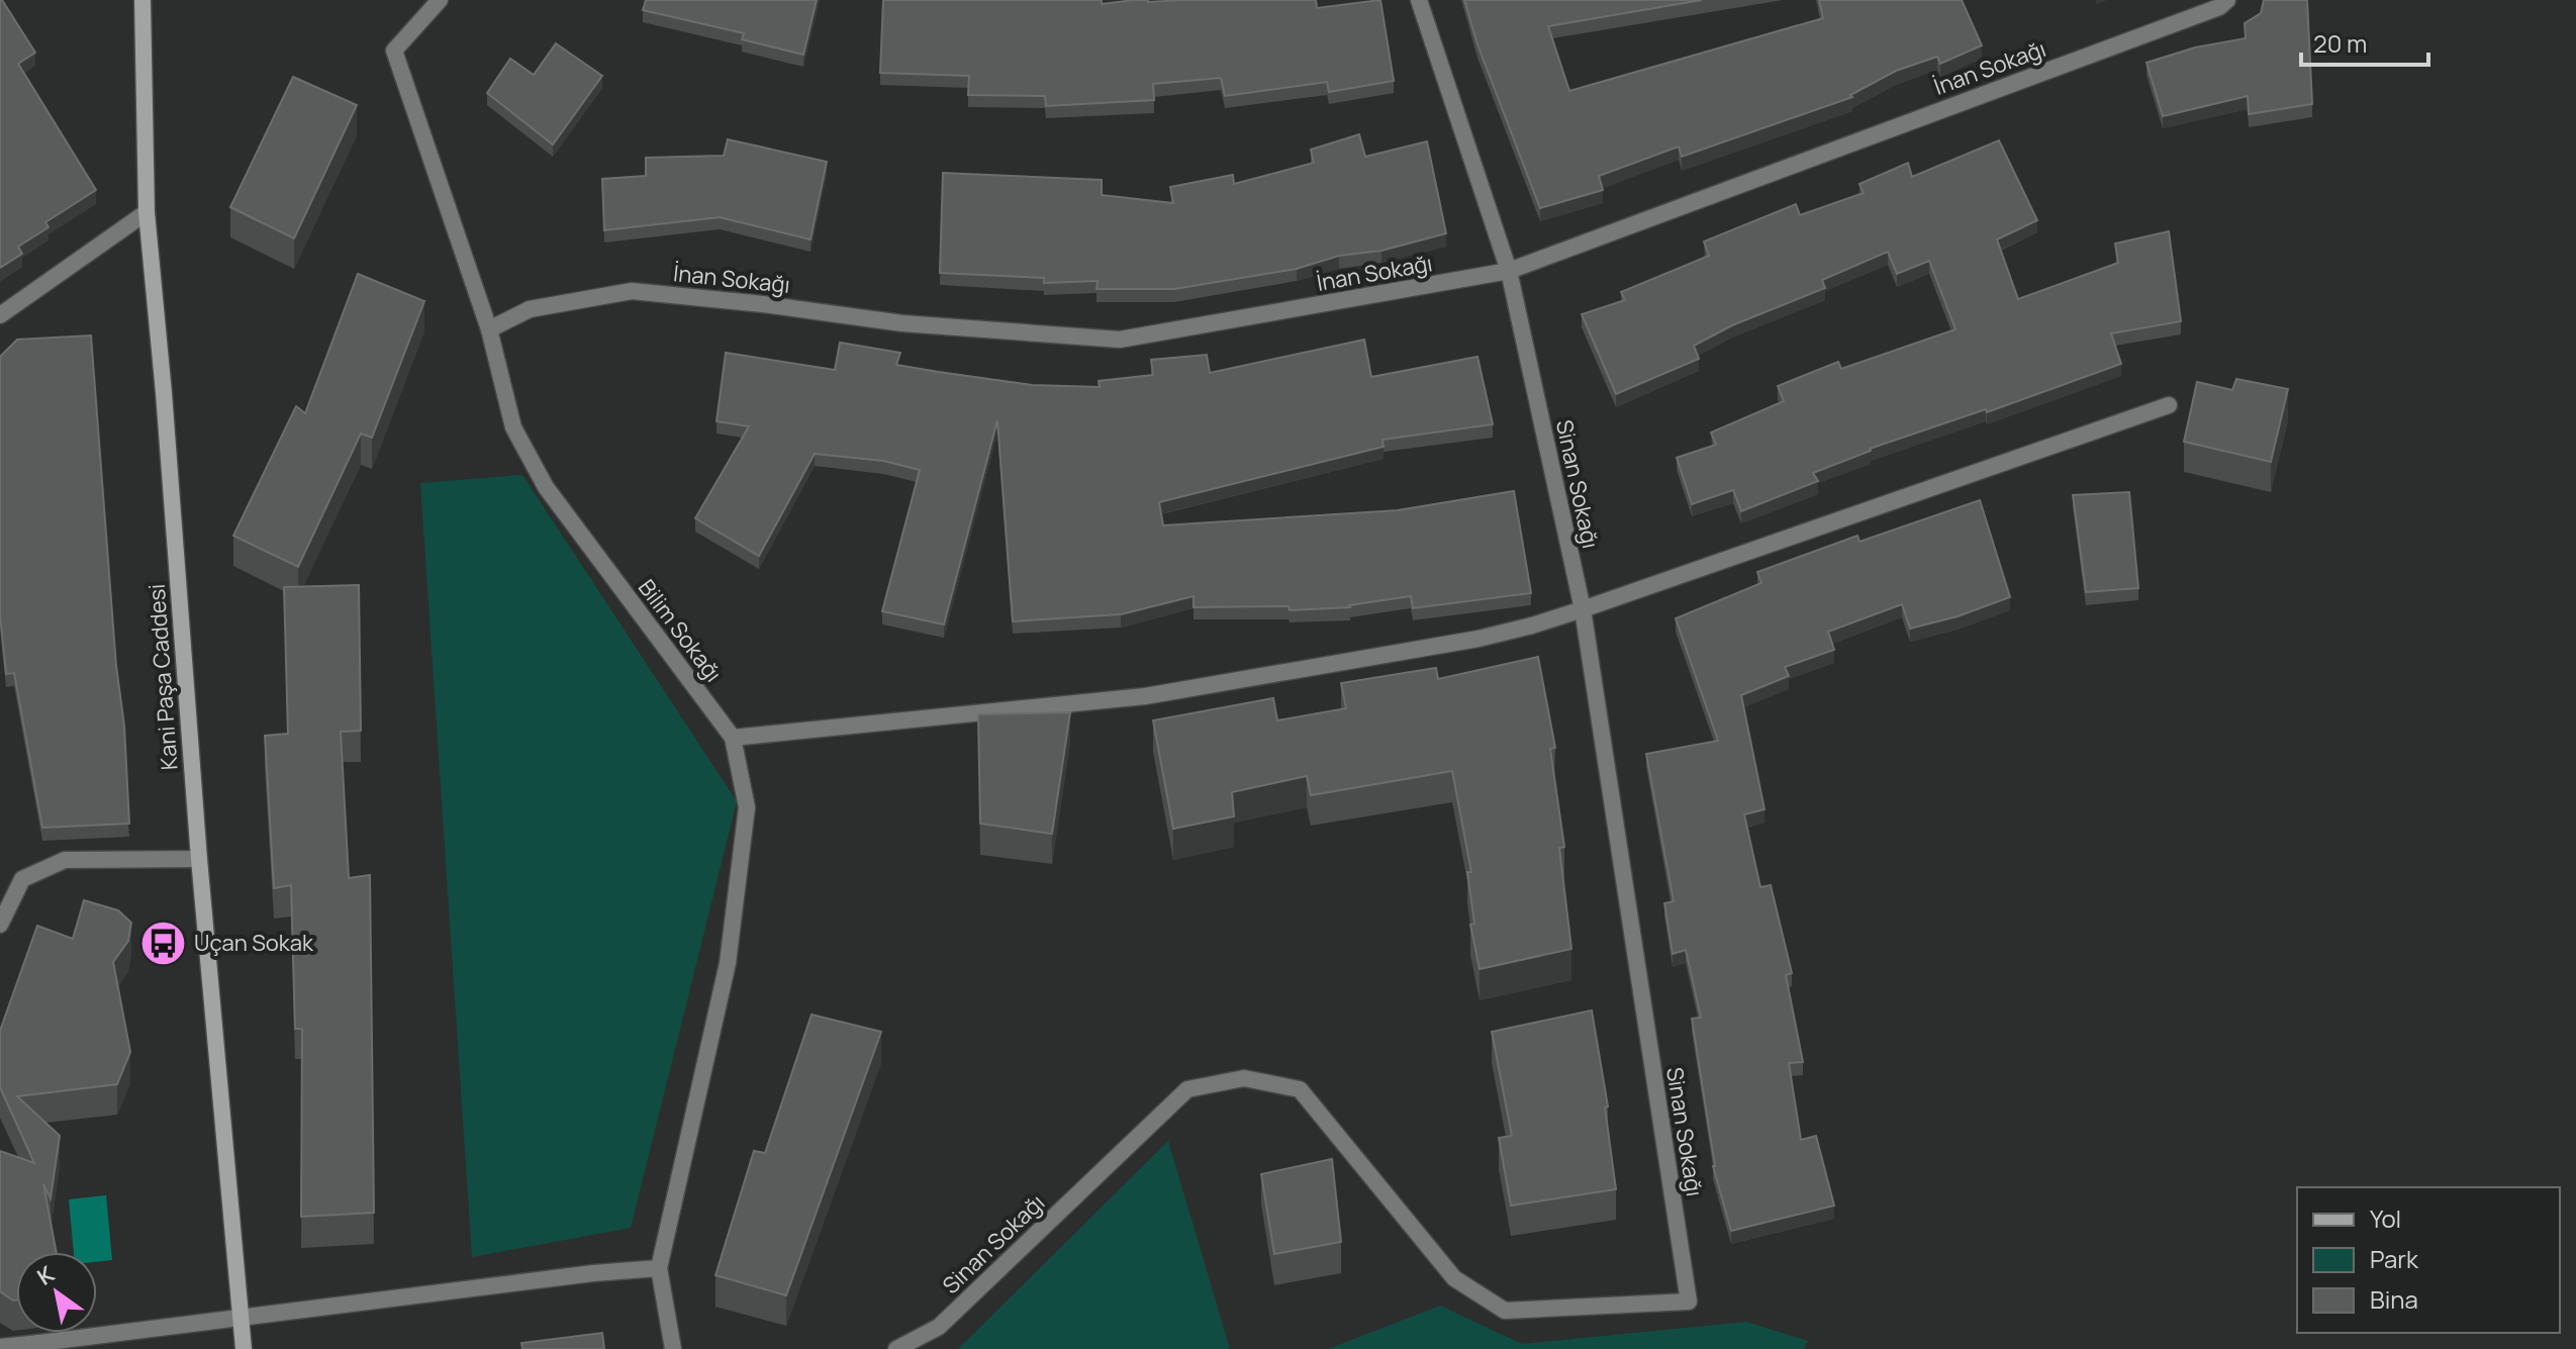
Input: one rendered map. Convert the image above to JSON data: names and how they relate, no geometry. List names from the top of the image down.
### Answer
{
  "streets": {
    "street": [
      "İnan Sokağı",
      "Sinan Sokağı",
      "Bilim Sokağı",
      "Kani Paşa Caddesi"
    ]
  },
  "crossings": [
    ["İnan Sokağı", "Sinan Sokağı"],
    ["İnan Sokağı", "Bilim Sokağı"]
  ],
  "places": {
    "bus stop": ["Uçan Sokak"]
  },
  "legend": ["Yol", "Park", "Bina"],
  "scale_bar": "20 m",
  "north": "top left"
}
